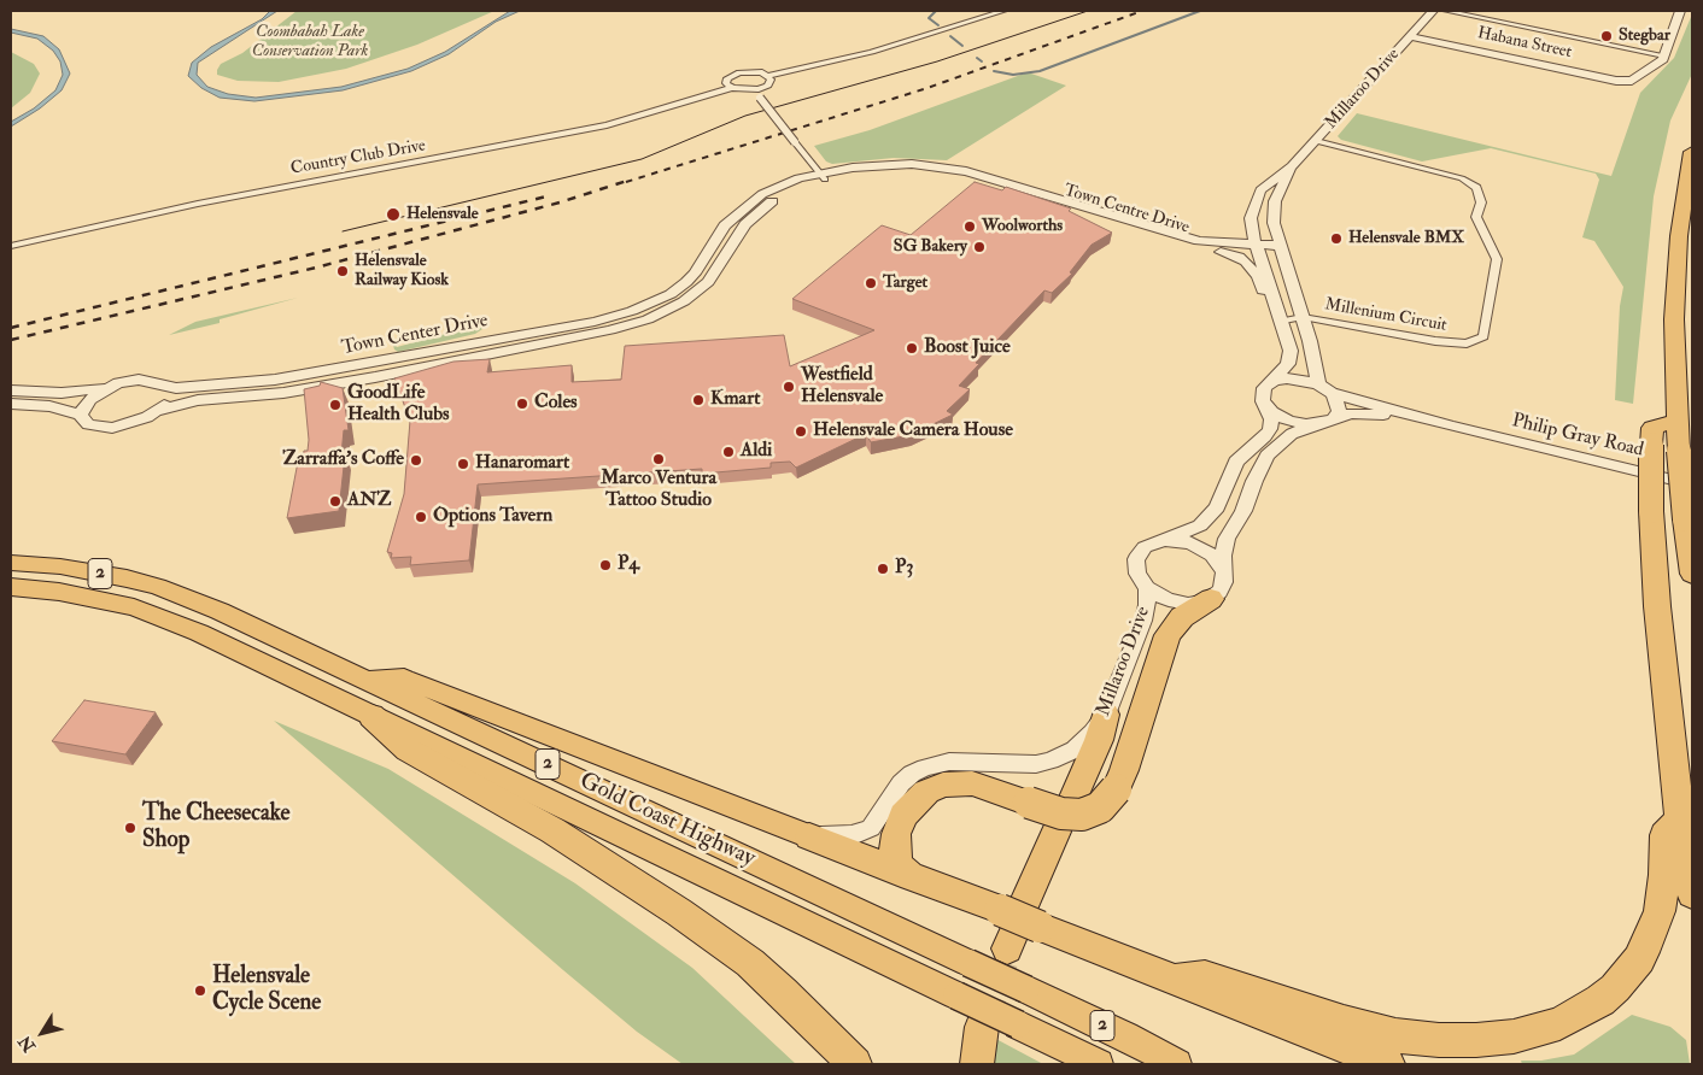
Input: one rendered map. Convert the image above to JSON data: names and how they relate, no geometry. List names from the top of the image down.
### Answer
{
  "streets": {
    "highway": ["2", "Gold Coast Highway"],
    "street": [
      "Habana Street",
      "Millaroo Drive",
      "Country Club Drive",
      "Town Centre Drive",
      "Millenium Circuit",
      "Town Center Drive",
      "Philip Gray Road"
    ]
  },
  "crossings": [
    ["Habana Street", "Millaroo Drive"],
    ["Millaroo Drive", "Town Centre Drive"],
    ["Millaroo Drive", "Millenium Circuit"],
    ["Millaroo Drive", "Philip Gray Road"],
    ["Country Club Drive", "Town Centre Drive"],
    ["Town Centre Drive", "Town Center Drive"]
  ],
  "parks": ["Coombabah Lake Conservation Park"],
  "places": [
    "Stegbar",
    "Helensvale",
    "Woolworths",
    "Helensvale BMX",
    "SG Bakery",
    "Helensvale Railway Kiosk",
    "Target",
    "Boost Juice",
    "Westfield Helensvale",
    "Kmart",
    "Coles",
    "GoodLife Health Clubs",
    "Helensvale Camera House",
    "Aldi",
    "Marco Ventura Tattoo Studio",
    "Zarraffa's Coffe",
    "Hanaromart",
    "ANZ",
    "Options Tavern",
    "P4",
    "P3",
    "The Cheesecake Shop",
    "Helensvale Cycle Scene"
  ],
  "north": "bottom left"
}
